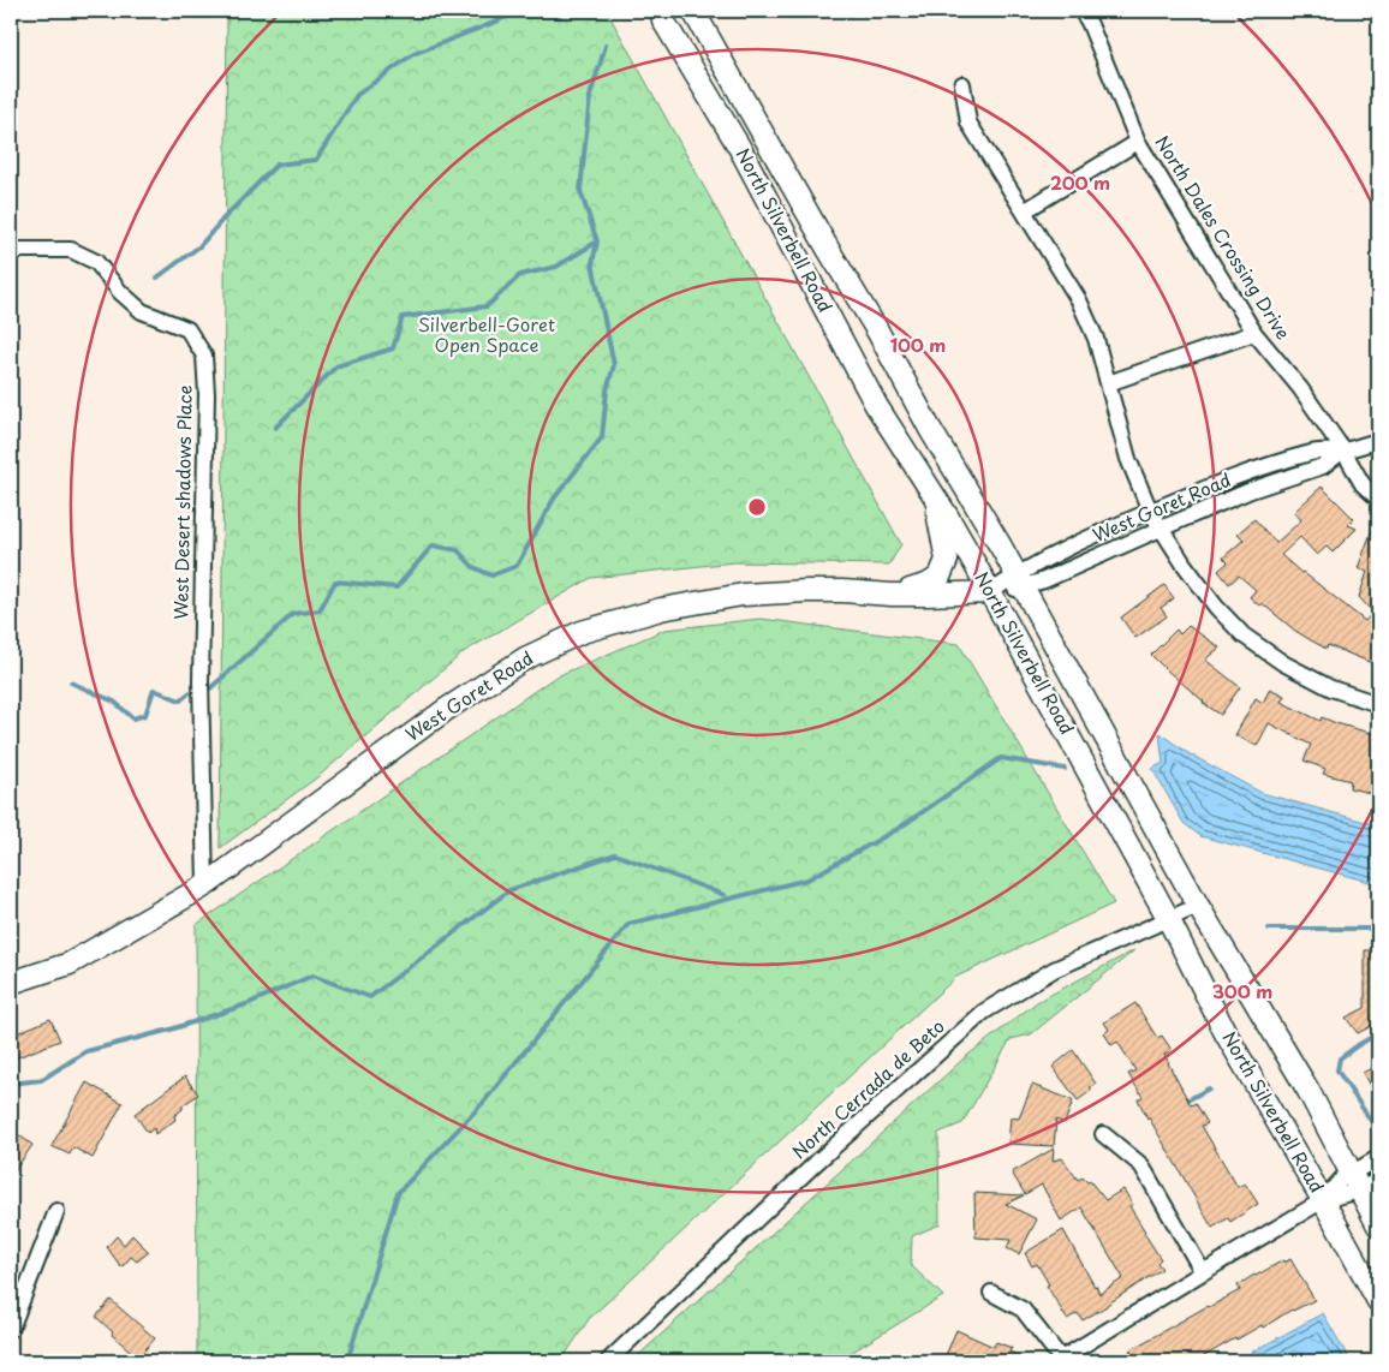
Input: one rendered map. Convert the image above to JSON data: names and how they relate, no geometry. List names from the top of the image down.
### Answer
{
  "streets": {
    "main road": ["North Silverbell Road", "West Goret Road"],
    "street": ["North Dales Crossing Drive", "West Desert shadows Place", "North Cerrada de Beto"]
  },
  "crossings": [
    ["North Silverbell Road", "West Goret Road"],
    ["North Silverbell Road", "North Cerrada de Beto"],
    ["North Dales Crossing Drive", "West Goret Road"],
    ["West Desert shadows Place", "West Goret Road"]
  ],
  "parks": ["Silverbell-Goret Open Space"],
  "rings": ["200 m", "100 m", "300 m"]
}
